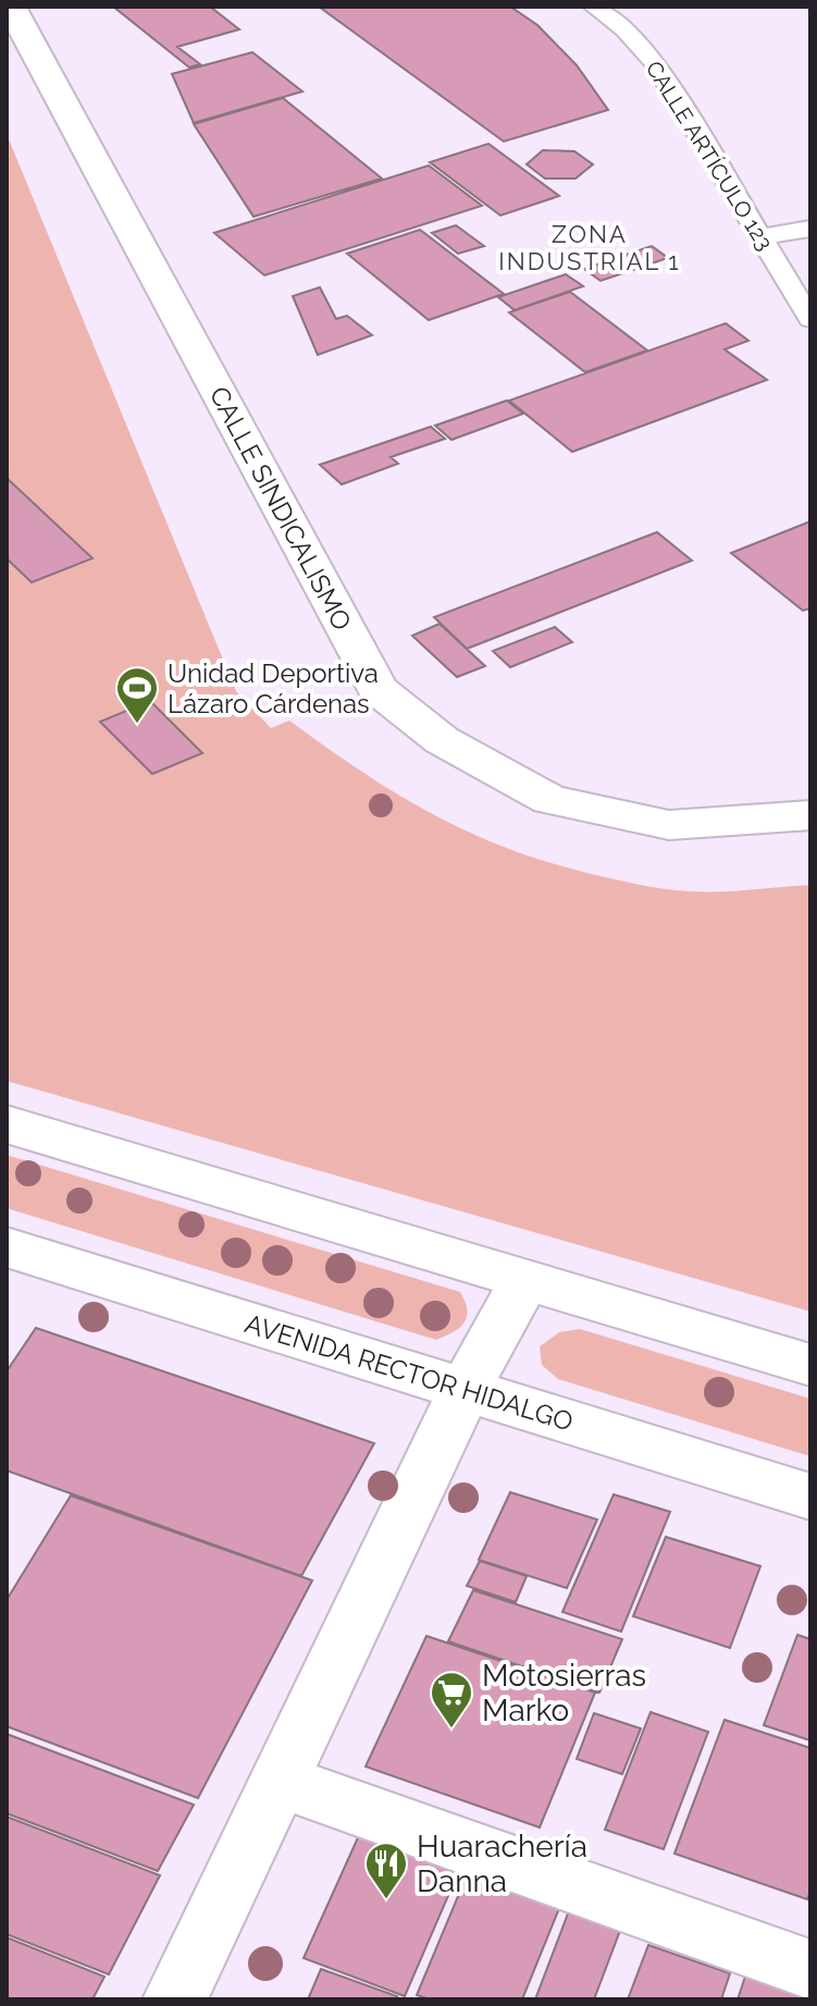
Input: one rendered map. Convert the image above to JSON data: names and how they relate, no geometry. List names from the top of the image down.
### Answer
{
  "streets": {
    "street": ["CALLE SINDICALISMO", "AVENIDA RECTOR HIDALGO"],
    "lane": ["CALLE ARTÍCULO 123"]
  },
  "districts": ["ZONA INDUSTRIAL 1"],
  "places": {
    "sports": ["Unidad Deportiva Lázaro Cárdenas"],
    "supermarket": ["Motosierras Marko"],
    "restaurant": ["Huarachería Danna"]
  }
}
